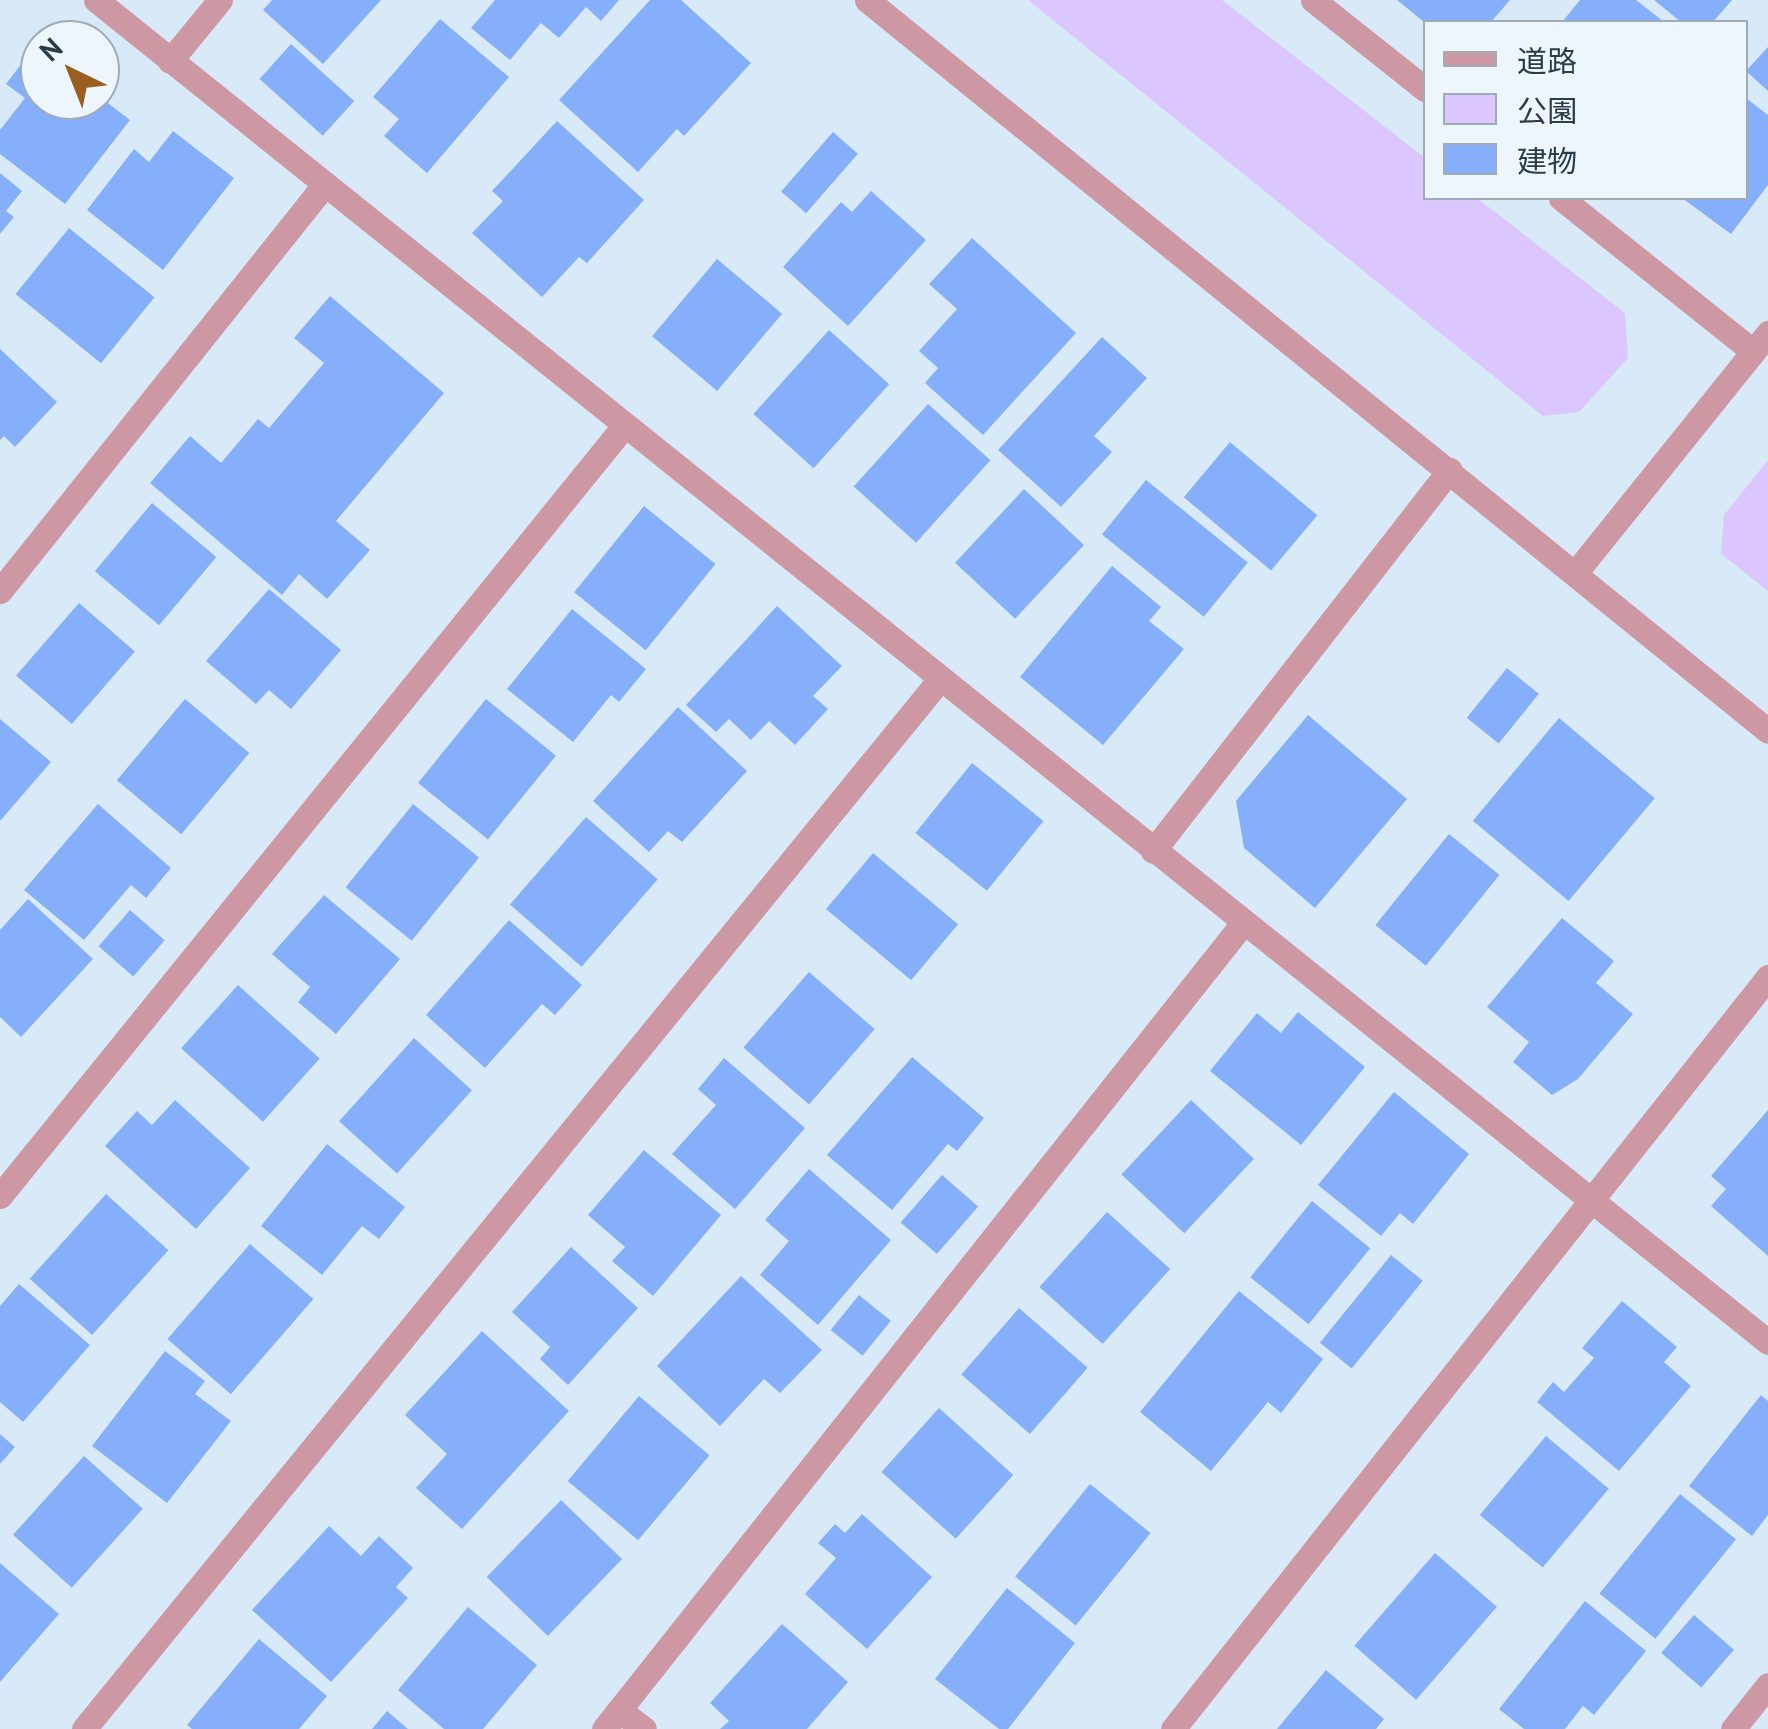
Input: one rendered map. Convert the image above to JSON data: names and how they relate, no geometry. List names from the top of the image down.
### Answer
{
  "legend": ["道路", "公園", "建物"],
  "north": "top left"
}
